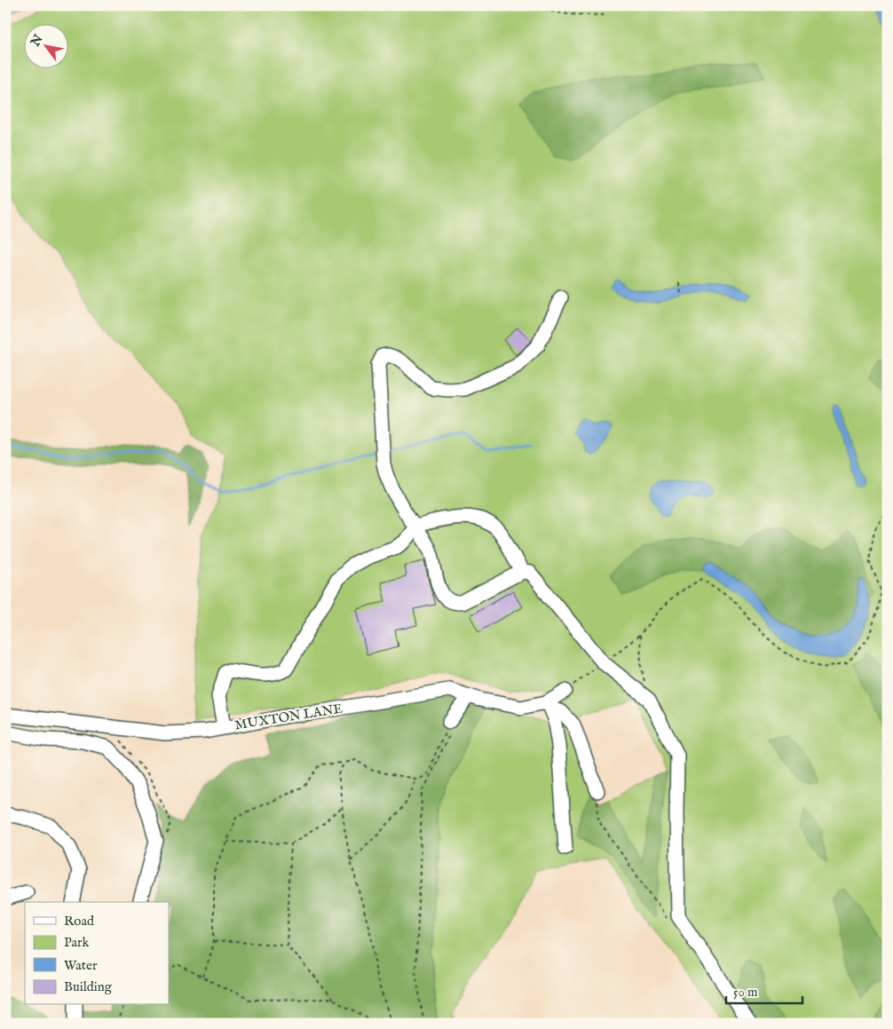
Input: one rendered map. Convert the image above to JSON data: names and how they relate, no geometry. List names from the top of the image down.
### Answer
{
  "streets": {
    "street": ["MUXTON LANE"]
  },
  "legend": [
    "Road",
    "Park",
    "Water",
    "Building"
  ],
  "scale_bar": "50 m",
  "north": "top left"
}
